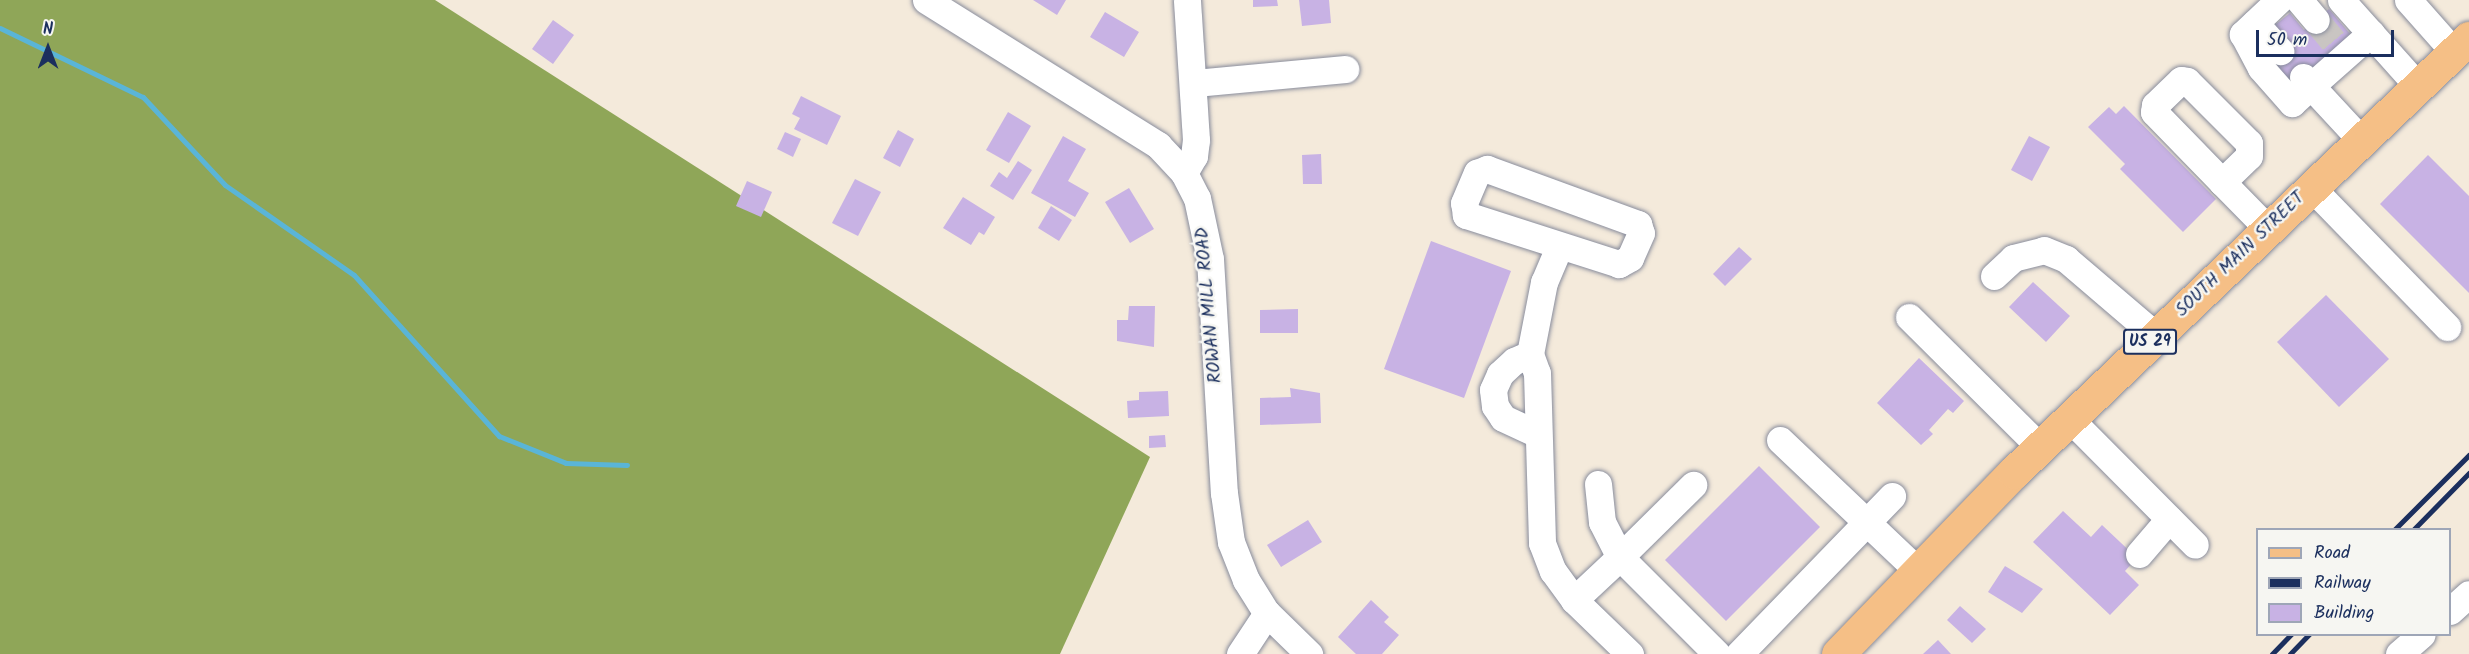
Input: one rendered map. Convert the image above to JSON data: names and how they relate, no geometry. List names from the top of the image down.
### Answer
{
  "streets": {
    "main road": ["SOUTH MAIN STREET", "US 29"],
    "street": ["ROWAN MILL ROAD"]
  },
  "legend": ["Road", "Railway", "Building"],
  "scale_bar": "50 m",
  "north": "top"
}
